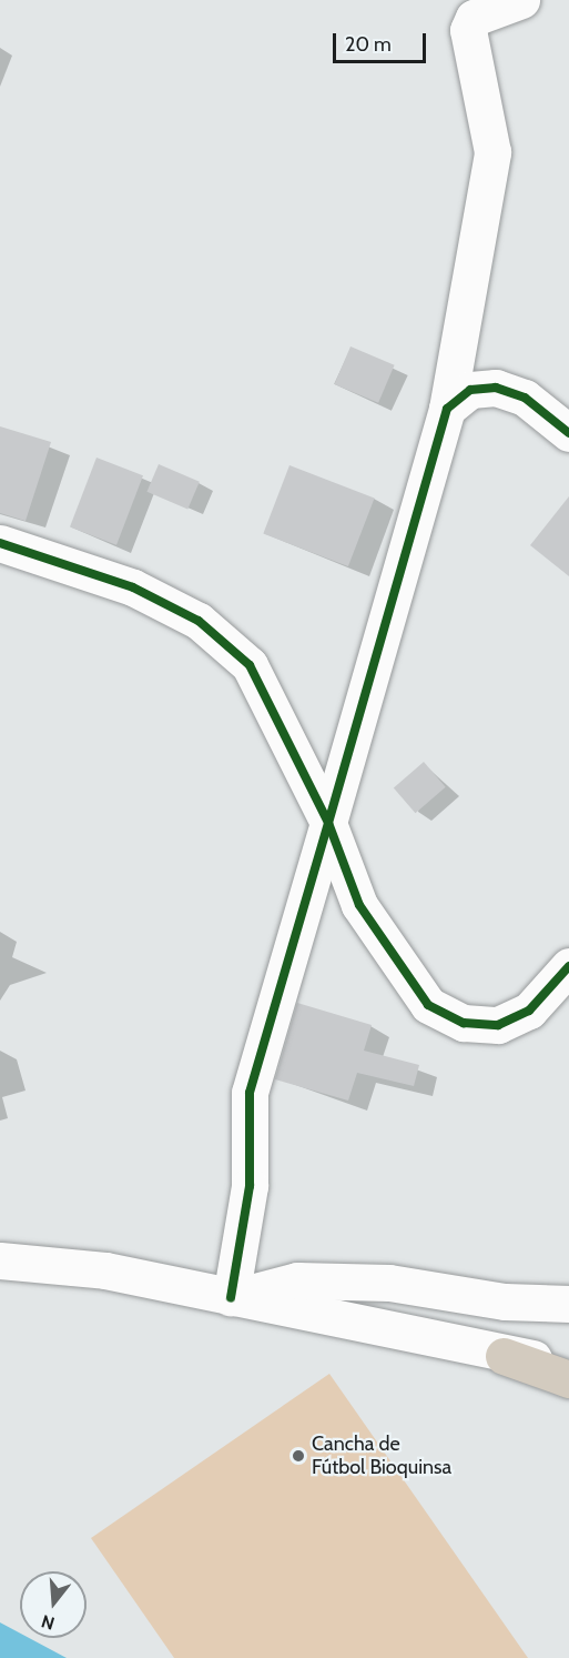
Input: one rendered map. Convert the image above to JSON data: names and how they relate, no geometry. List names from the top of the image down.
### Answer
{
  "places": ["Cancha de Fútbol Bioquinsa"],
  "scale_bar": "20 m",
  "north": "bottom"
}
